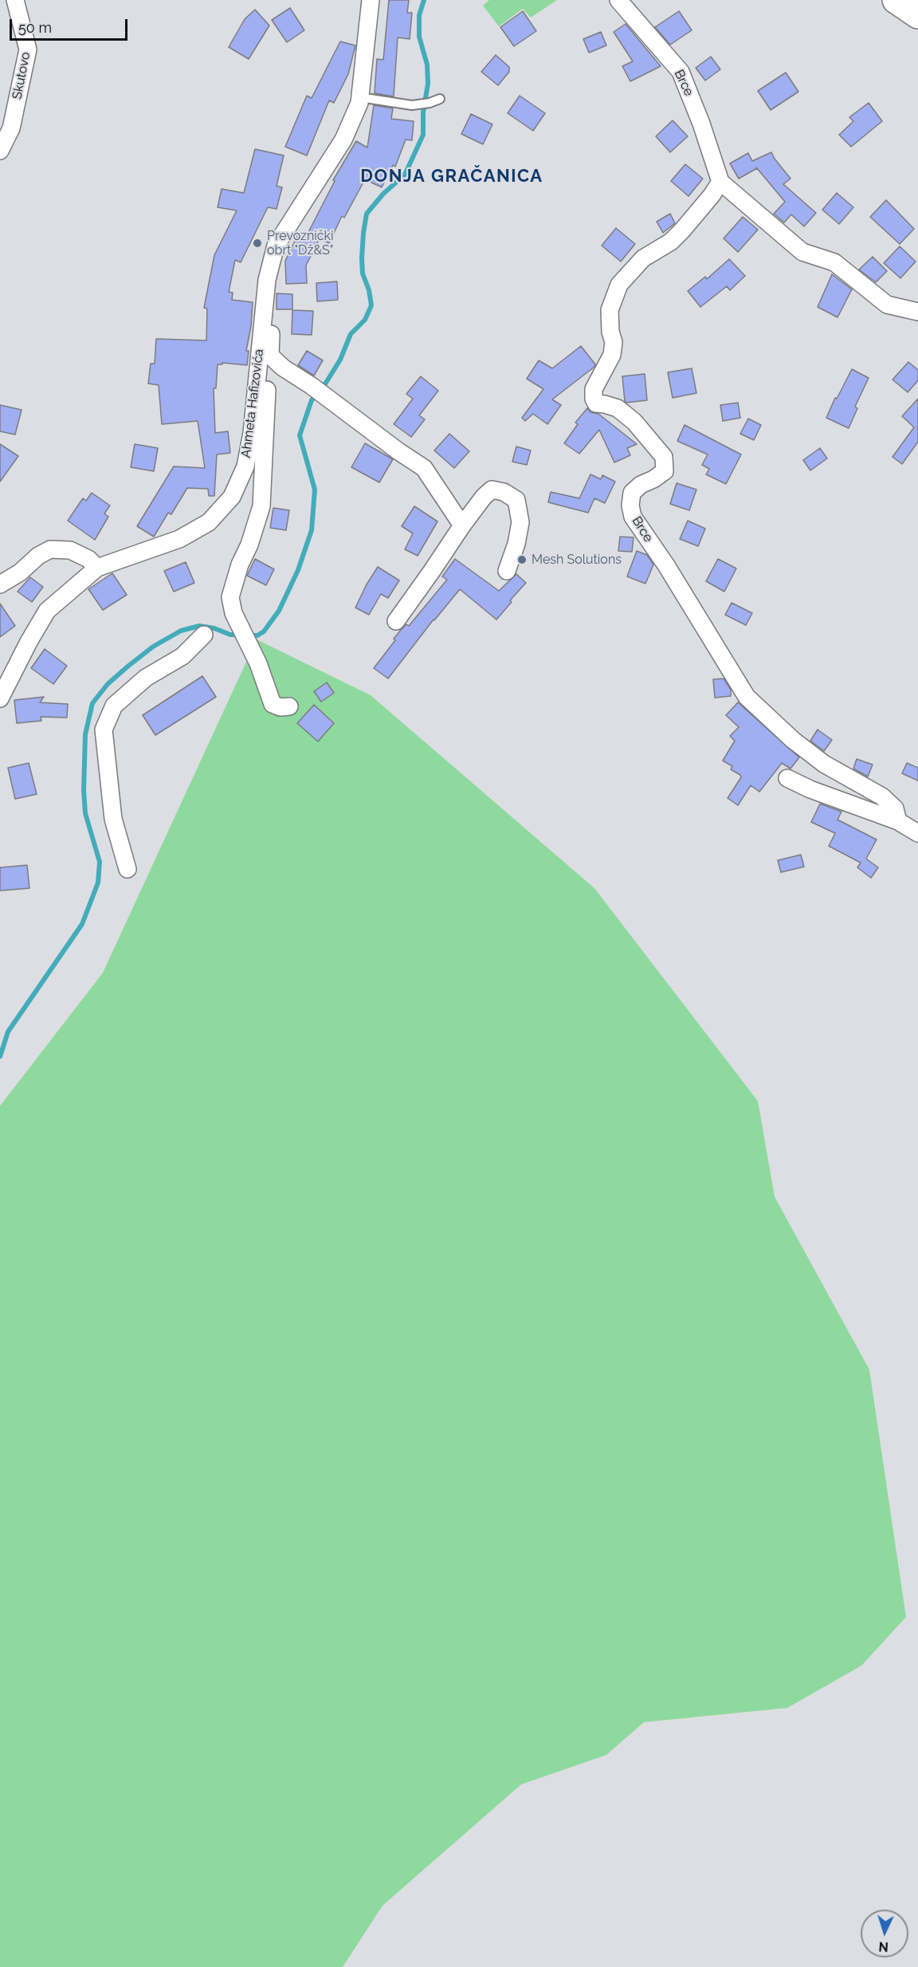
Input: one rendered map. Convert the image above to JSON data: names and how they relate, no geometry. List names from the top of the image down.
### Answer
{
  "streets": {
    "street": ["Skutovo", "Brce", "Ahmeta Hafizovića"]
  },
  "districts": ["DONJA GRAČANICA"],
  "places": ["Prevoznički obrt \"Dž&S\"", "Mesh Solutions"],
  "scale_bar": "50 m",
  "north": "bottom"
}
